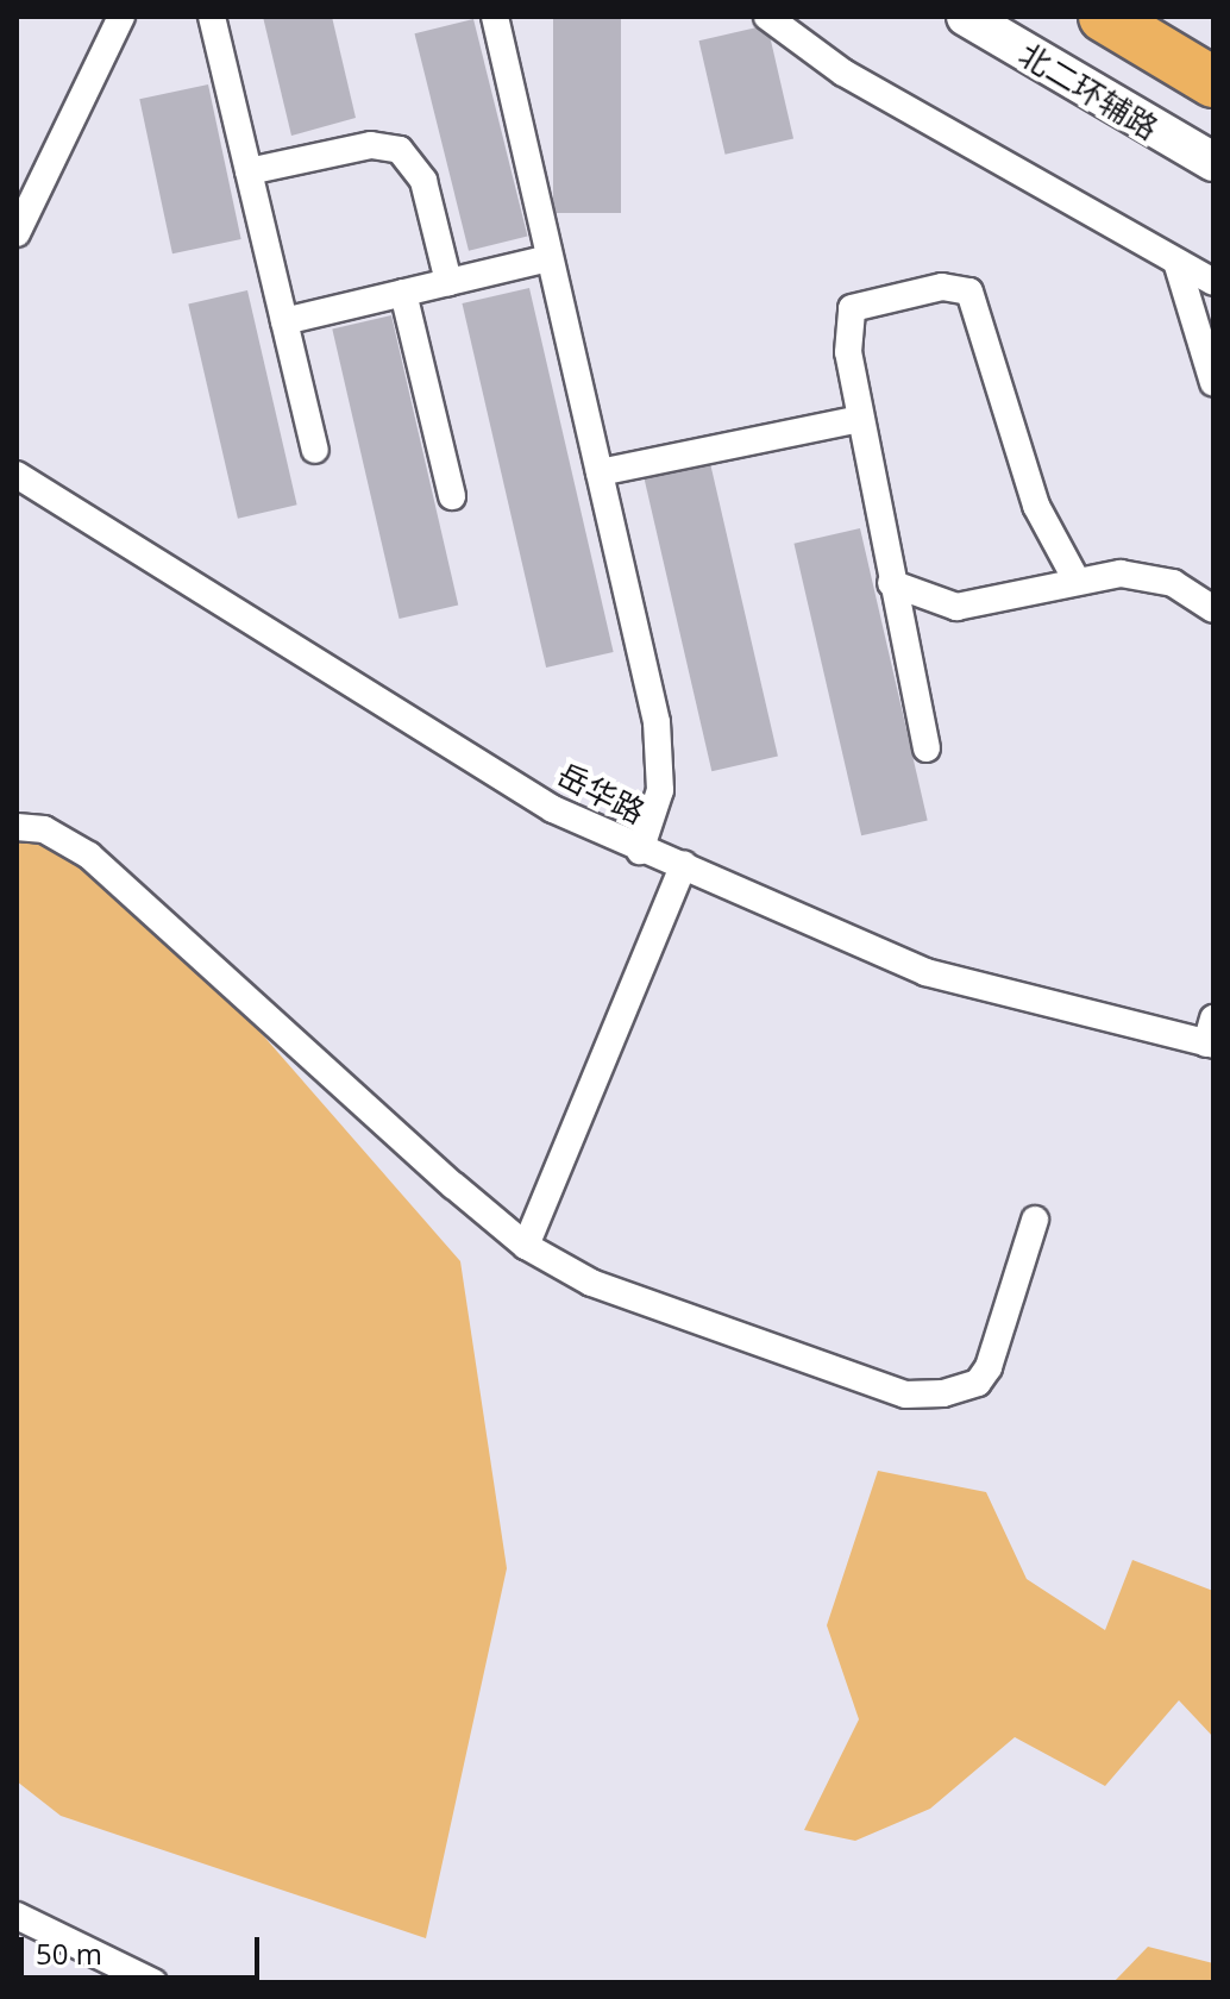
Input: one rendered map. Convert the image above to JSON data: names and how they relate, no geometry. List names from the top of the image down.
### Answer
{
  "streets": {
    "main road": ["北二环辅路"],
    "street": ["岳华路"]
  },
  "scale_bar": "50 m"
}
